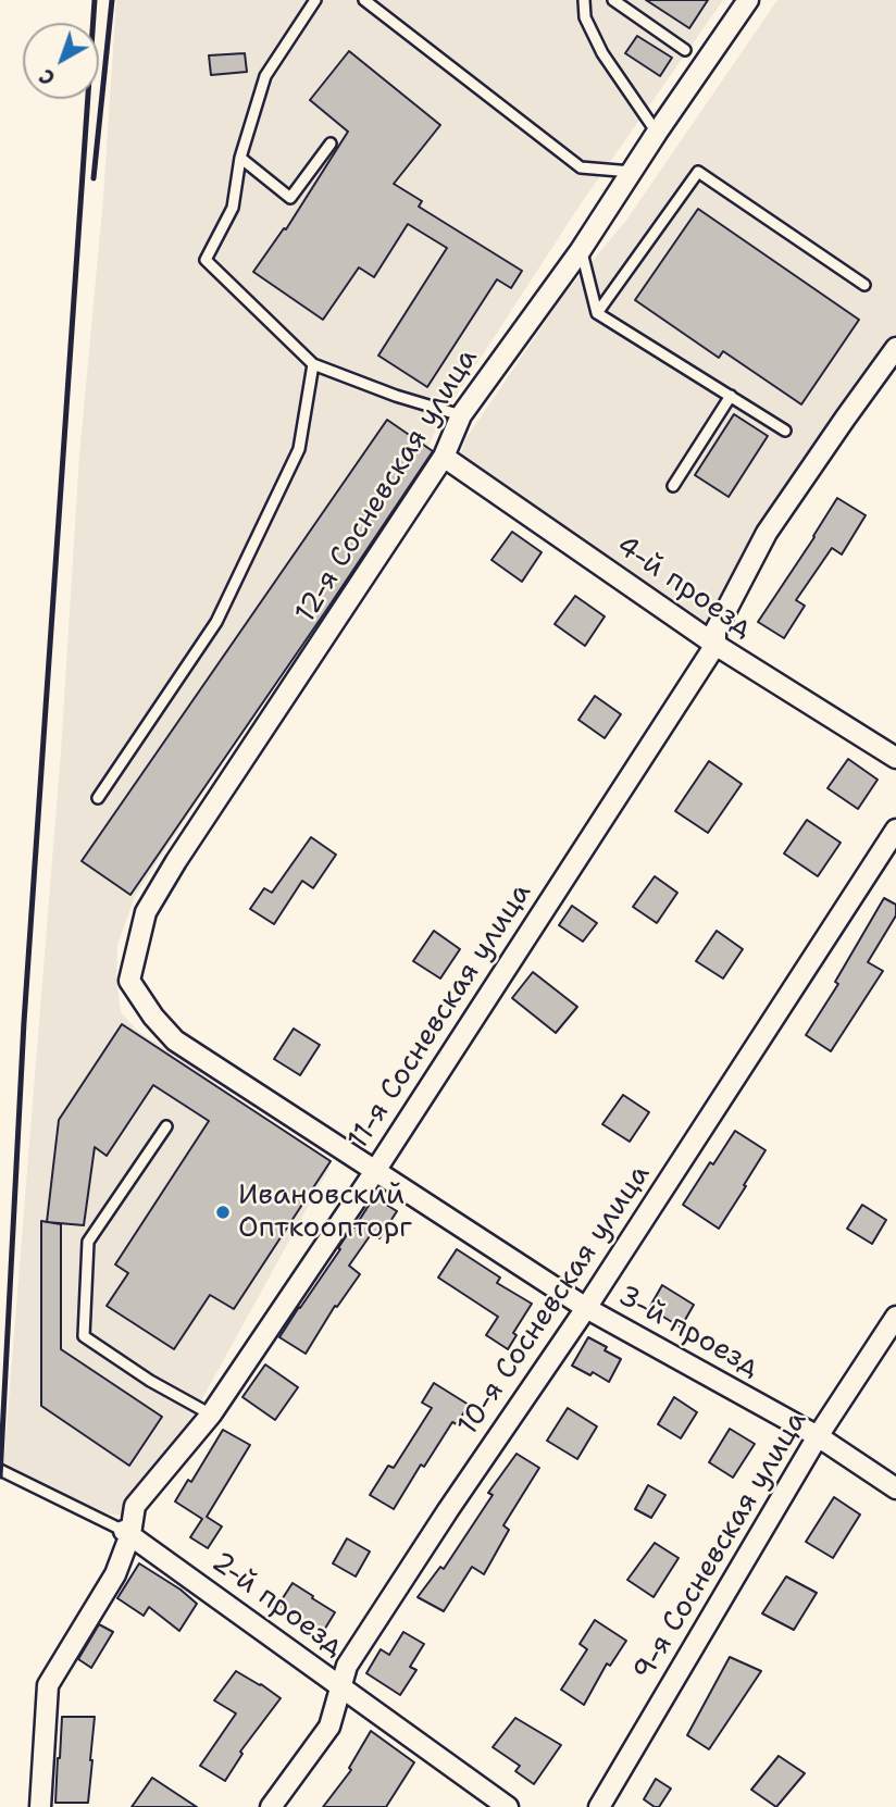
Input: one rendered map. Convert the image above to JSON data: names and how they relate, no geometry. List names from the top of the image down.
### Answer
{
  "streets": {
    "street": [
      "12-я Сосневская улица",
      "4-й проезд",
      "11-я Сосневская улица",
      "10-я Сосневская улица",
      "3-й проезд",
      "9-я Сосневская улица",
      "2-й проезд"
    ]
  },
  "crossings": [
    ["12-я Сосневская улица", "4-й проезд"],
    ["12-я Сосневская улица", "3-й проезд"],
    ["4-й проезд", "11-я Сосневская улица"],
    ["11-я Сосневская улица", "3-й проезд"],
    ["11-я Сосневская улица", "2-й проезд"],
    ["10-я Сосневская улица", "3-й проезд"],
    ["10-я Сосневская улица", "2-й проезд"],
    ["3-й проезд", "9-я Сосневская улица"]
  ],
  "places": ["Ивановский Опткоопторг"],
  "north": "bottom left"
}
